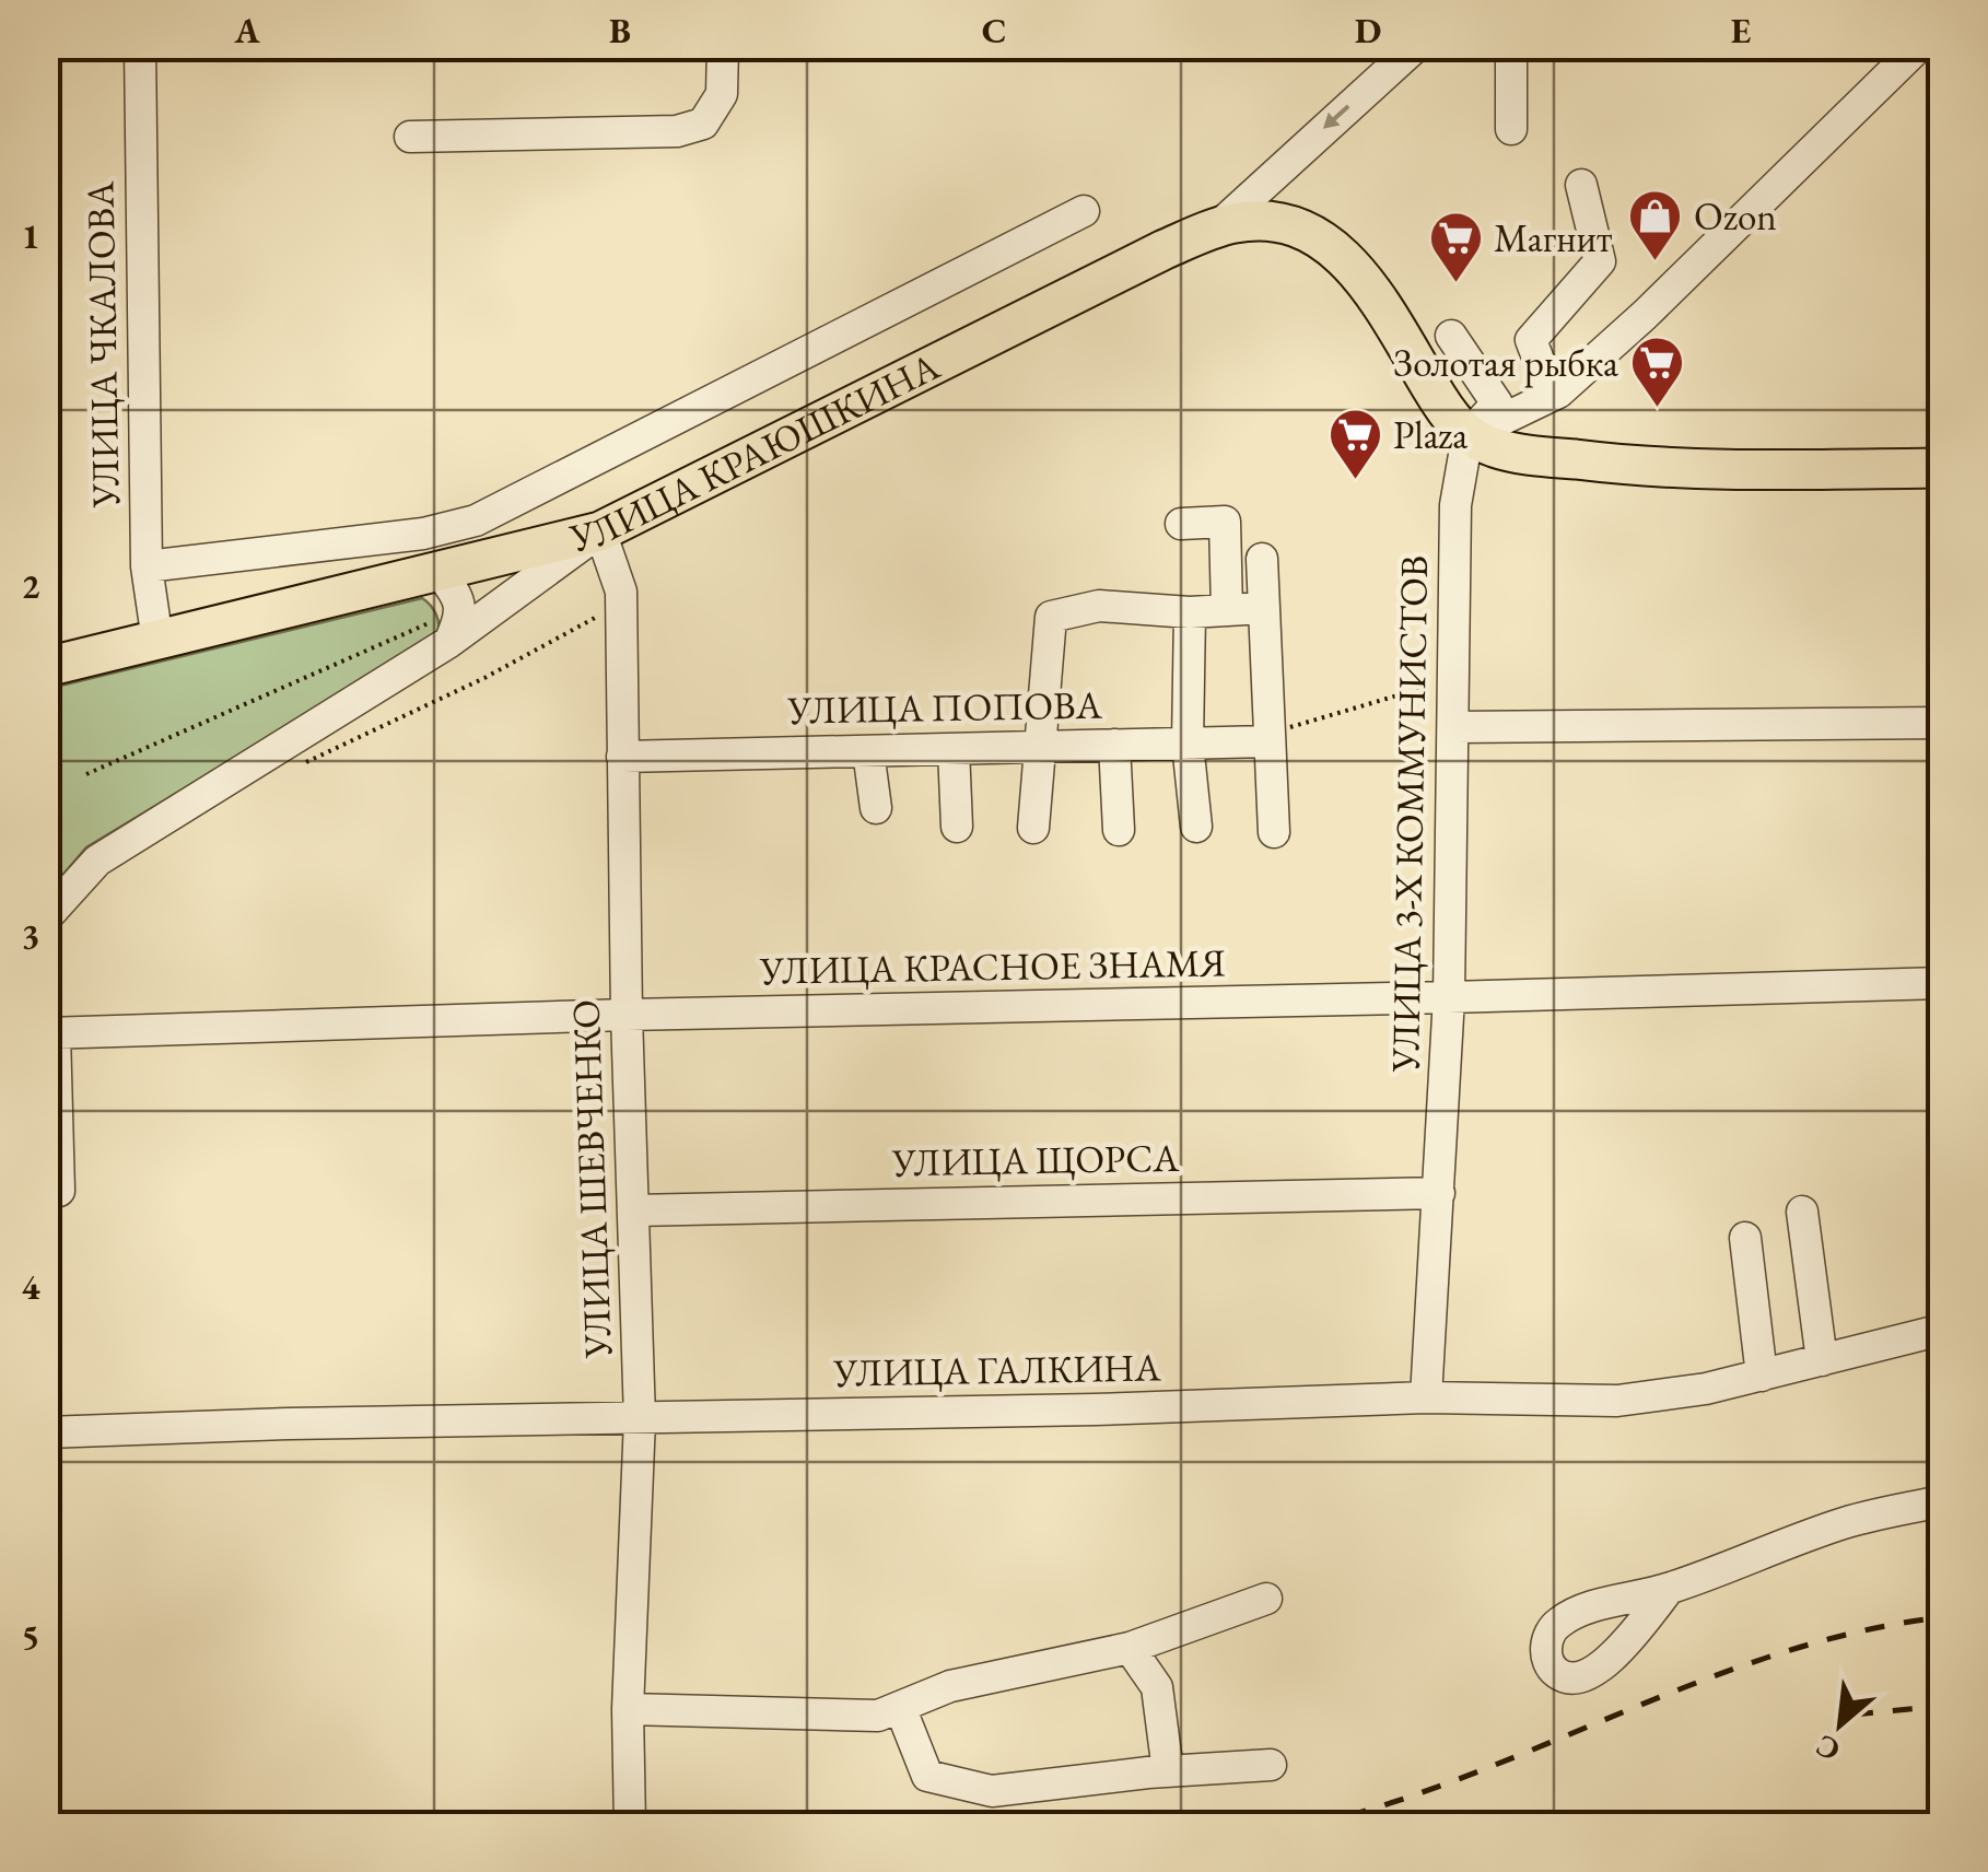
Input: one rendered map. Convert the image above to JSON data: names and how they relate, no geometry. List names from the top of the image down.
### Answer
{
  "streets": {
    "main road": ["УЛИЦА КРАЮШКИНА"],
    "street": [
      "УЛИЦА ЧКАЛОВА",
      "УЛИЦА ПОПОВА",
      "УЛИЦА 3-Х КОММУНИСТОВ",
      "УЛИЦА КРАСНОЕ ЗНАМЯ",
      "УЛИЦА ЩОРСА",
      "УЛИЦА ШЕВЧЕНКО",
      "УЛИЦА ГАЛКИНА"
    ]
  },
  "crossings": [
    ["УЛИЦА КРАЮШКИНА", "УЛИЦА ШЕВЧЕНКО"],
    ["УЛИЦА ПОПОВА", "УЛИЦА ШЕВЧЕНКО"],
    ["УЛИЦА 3-Х КОММУНИСТОВ", "УЛИЦА КРАСНОЕ ЗНАМЯ"],
    ["УЛИЦА 3-Х КОММУНИСТОВ", "УЛИЦА ЩОРСА"],
    ["УЛИЦА 3-Х КОММУНИСТОВ", "УЛИЦА ГАЛКИНА"],
    ["УЛИЦА КРАСНОЕ ЗНАМЯ", "УЛИЦА ШЕВЧЕНКО"],
    ["УЛИЦА ЩОРСА", "УЛИЦА ШЕВЧЕНКО"],
    ["УЛИЦА ШЕВЧЕНКО", "УЛИЦА ГАЛКИНА"]
  ],
  "places": {
    "shop": ["Ozon"],
    "supermarket": ["Магнит", "Золотая рыбка", "Plaza"]
  },
  "north": "bottom left",
  "grid": {
    "columns": [
      "A",
      "B",
      "C",
      "D",
      "E"
    ],
    "rows": [
      "1",
      "2",
      "3",
      "4",
      "5"
    ]
  }
}
